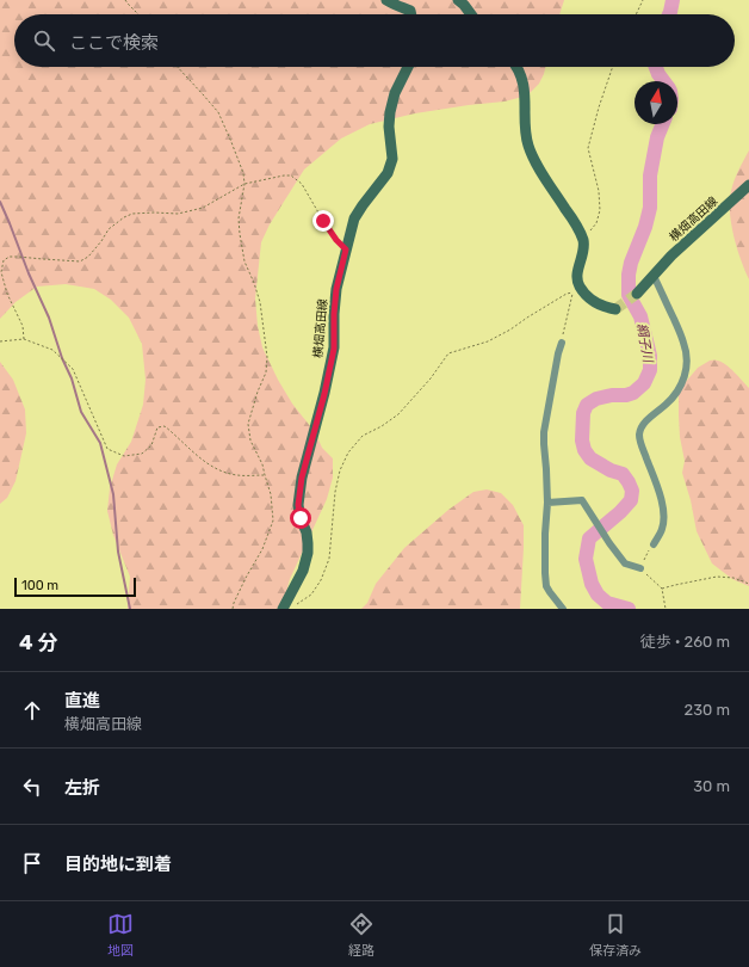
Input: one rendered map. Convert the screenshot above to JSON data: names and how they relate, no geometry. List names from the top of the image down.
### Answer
{
  "streets": {
    "main road": ["横畑高田線"]
  },
  "water": ["綱子川"],
  "scale_bar": "100 m",
  "north": "top",
  "page": {
    "search": "ここで検索",
    "scale": "100 m",
    "heading": ["4 分", "徒歩 · 260 m"],
    "list": [
      ["直進", "横畑高田線", "230 m"],
      ["左折", "30 m"],
      "目的地に到着"
    ],
    "nav": ["地図", "経路", "保存済み"]
  }
}
